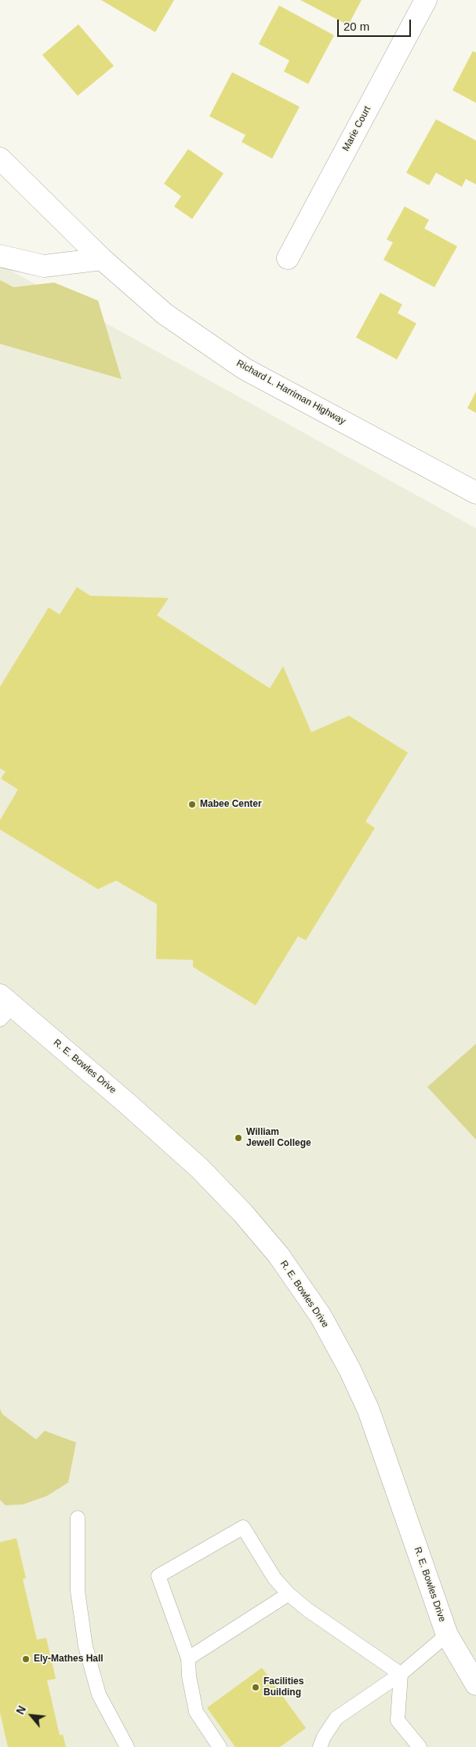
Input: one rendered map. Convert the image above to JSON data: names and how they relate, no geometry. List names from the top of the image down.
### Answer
{
  "streets": {
    "street": ["Marie Court", "Richard L. Harriman Highway", "R. E. Bowles Drive"]
  },
  "places": [
    "Mabee Center",
    "William Jewell College",
    "Ely-Mathes Hall",
    "Facilities Building"
  ],
  "scale_bar": "20 m",
  "north": "top left"
}
